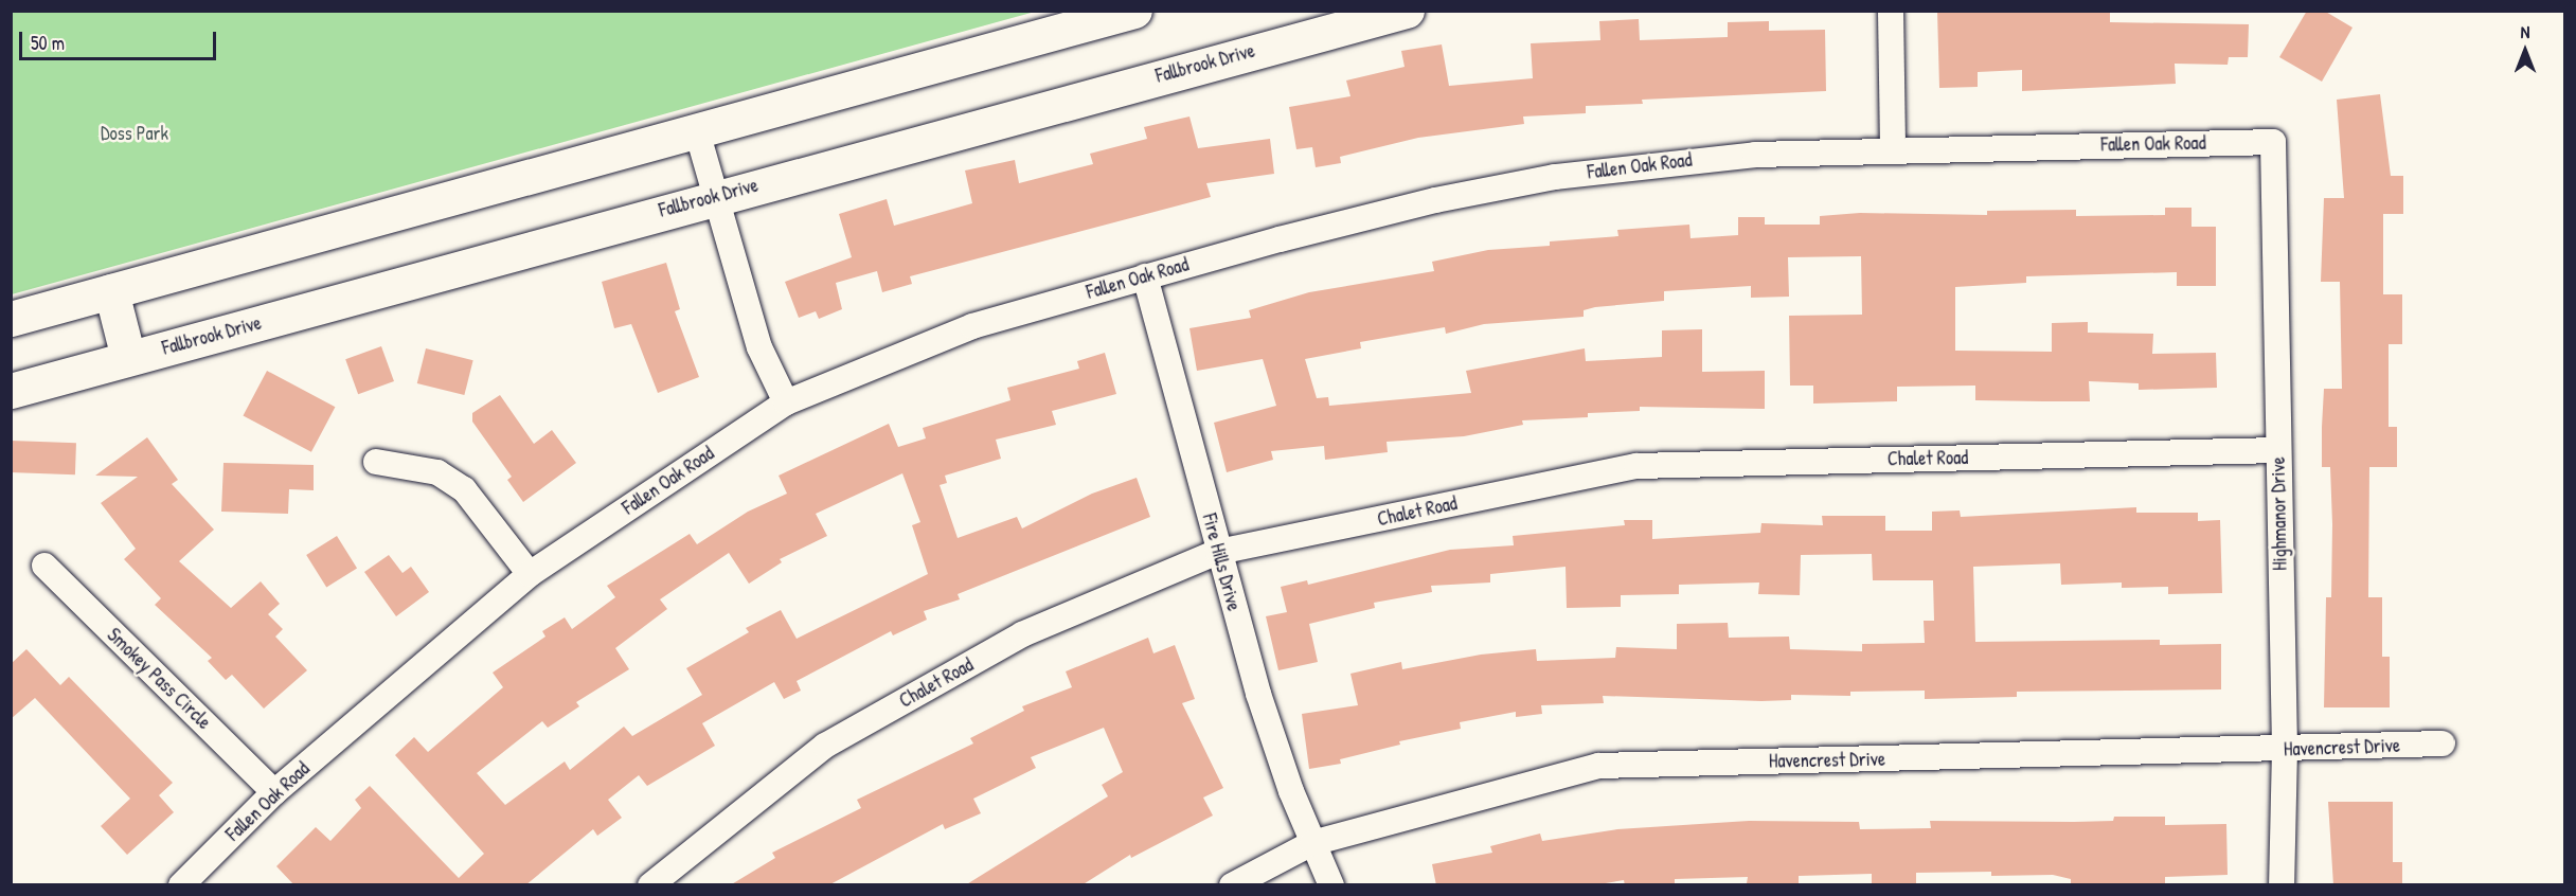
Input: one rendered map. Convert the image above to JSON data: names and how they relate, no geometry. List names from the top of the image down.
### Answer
{
  "streets": {
    "main road": ["Fallbrook Drive"],
    "street": [
      "Fallen Oak Road",
      "Chalet Road",
      "Highmanor Drive",
      "Fire Hills Drive",
      "Smokey Pass Circle",
      "Havencrest Drive"
    ]
  },
  "crossings": [
    ["Fallen Oak Road", "Highmanor Drive"],
    ["Fallen Oak Road", "Fire Hills Drive"],
    ["Fallen Oak Road", "Smokey Pass Circle"],
    ["Chalet Road", "Highmanor Drive"],
    ["Chalet Road", "Fire Hills Drive"],
    ["Highmanor Drive", "Havencrest Drive"],
    ["Fire Hills Drive", "Havencrest Drive"]
  ],
  "parks": ["Doss Park"],
  "scale_bar": "50 m",
  "north": "top"
}
